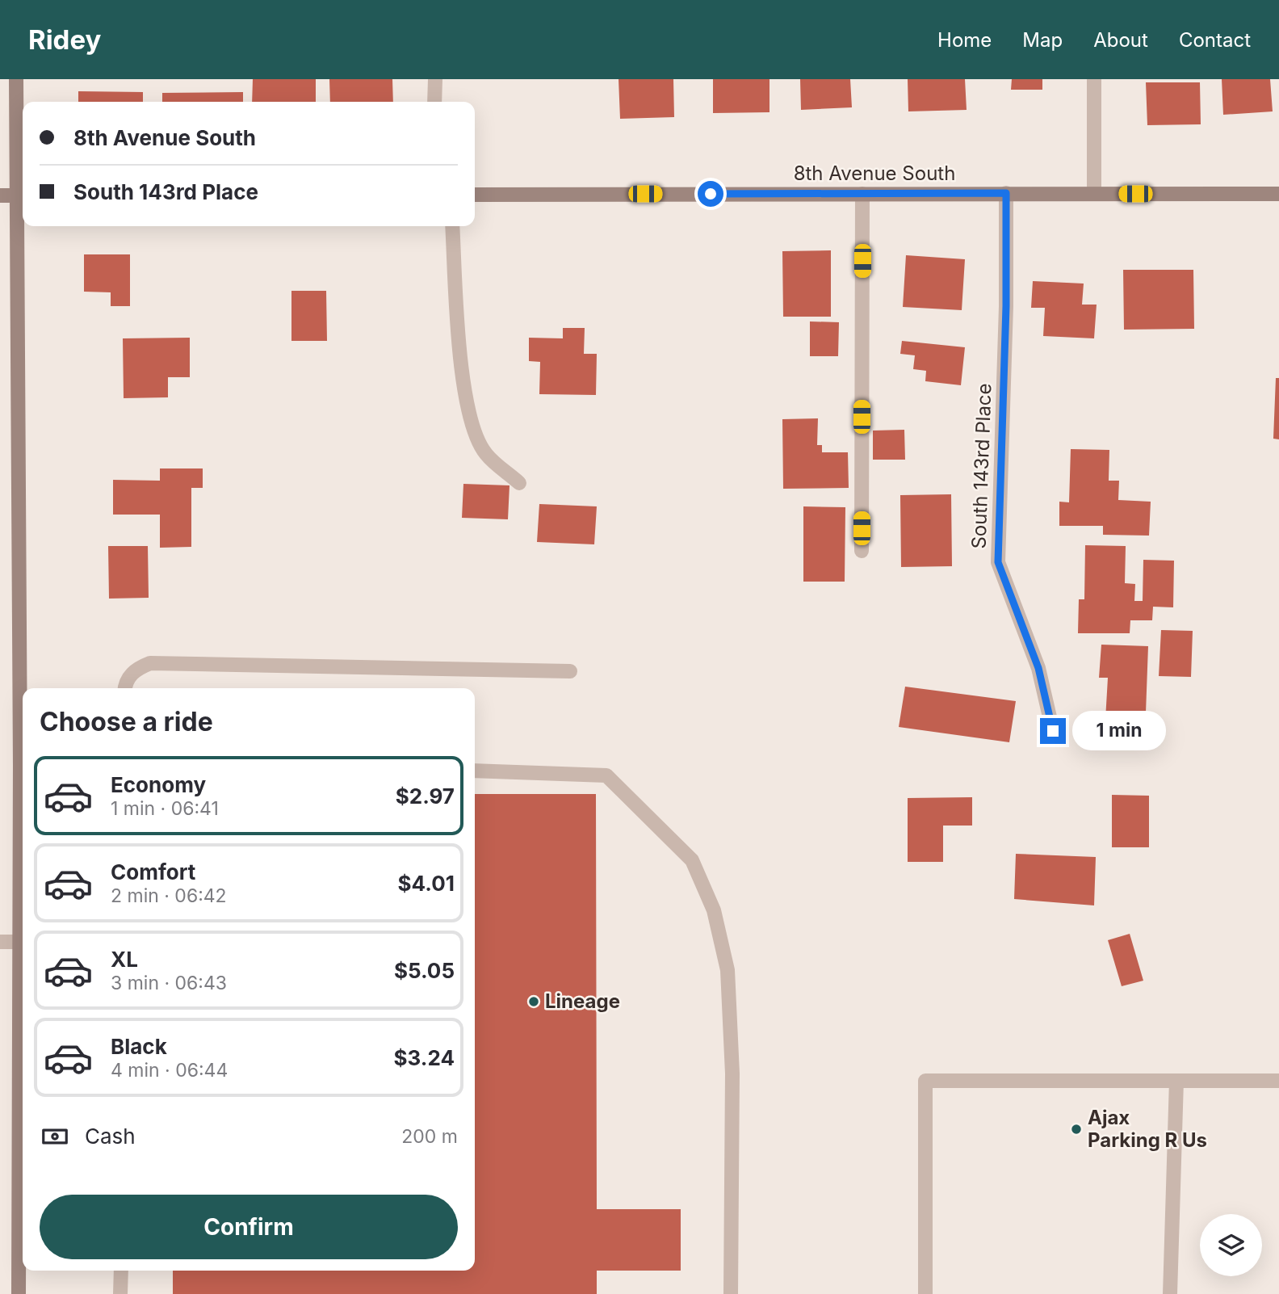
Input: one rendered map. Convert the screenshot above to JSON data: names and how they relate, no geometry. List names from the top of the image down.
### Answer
{
  "streets": {
    "street": ["8th Avenue South", "South 143rd Place"]
  },
  "crossings": [
    ["8th Avenue South", "South 143rd Place"]
  ],
  "places": ["Lineage", "Ajax Parking R Us"],
  "page": {
    "header": "Ridey",
    "nav": [
      "Home",
      "Map",
      "About",
      "Contact"
    ],
    "banner": ["8th Avenue South", "South 143rd Place"],
    "heading": "Choose a ride",
    "bubble": "1 min",
    "list": [
      {
        "name": "Economy",
        "note": "1 min · 06:41",
        "value": "$2.97"
      },
      {
        "name": "Comfort",
        "note": "2 min · 06:42",
        "value": "$4.01"
      },
      {
        "name": "XL",
        "note": "3 min · 06:43",
        "value": "$5.05"
      },
      {
        "name": "Black",
        "note": "4 min · 06:44",
        "value": "$3.24"
      }
    ],
    "pay": ["Cash", "200 m"],
    "buttons": "Confirm"
  }
}
